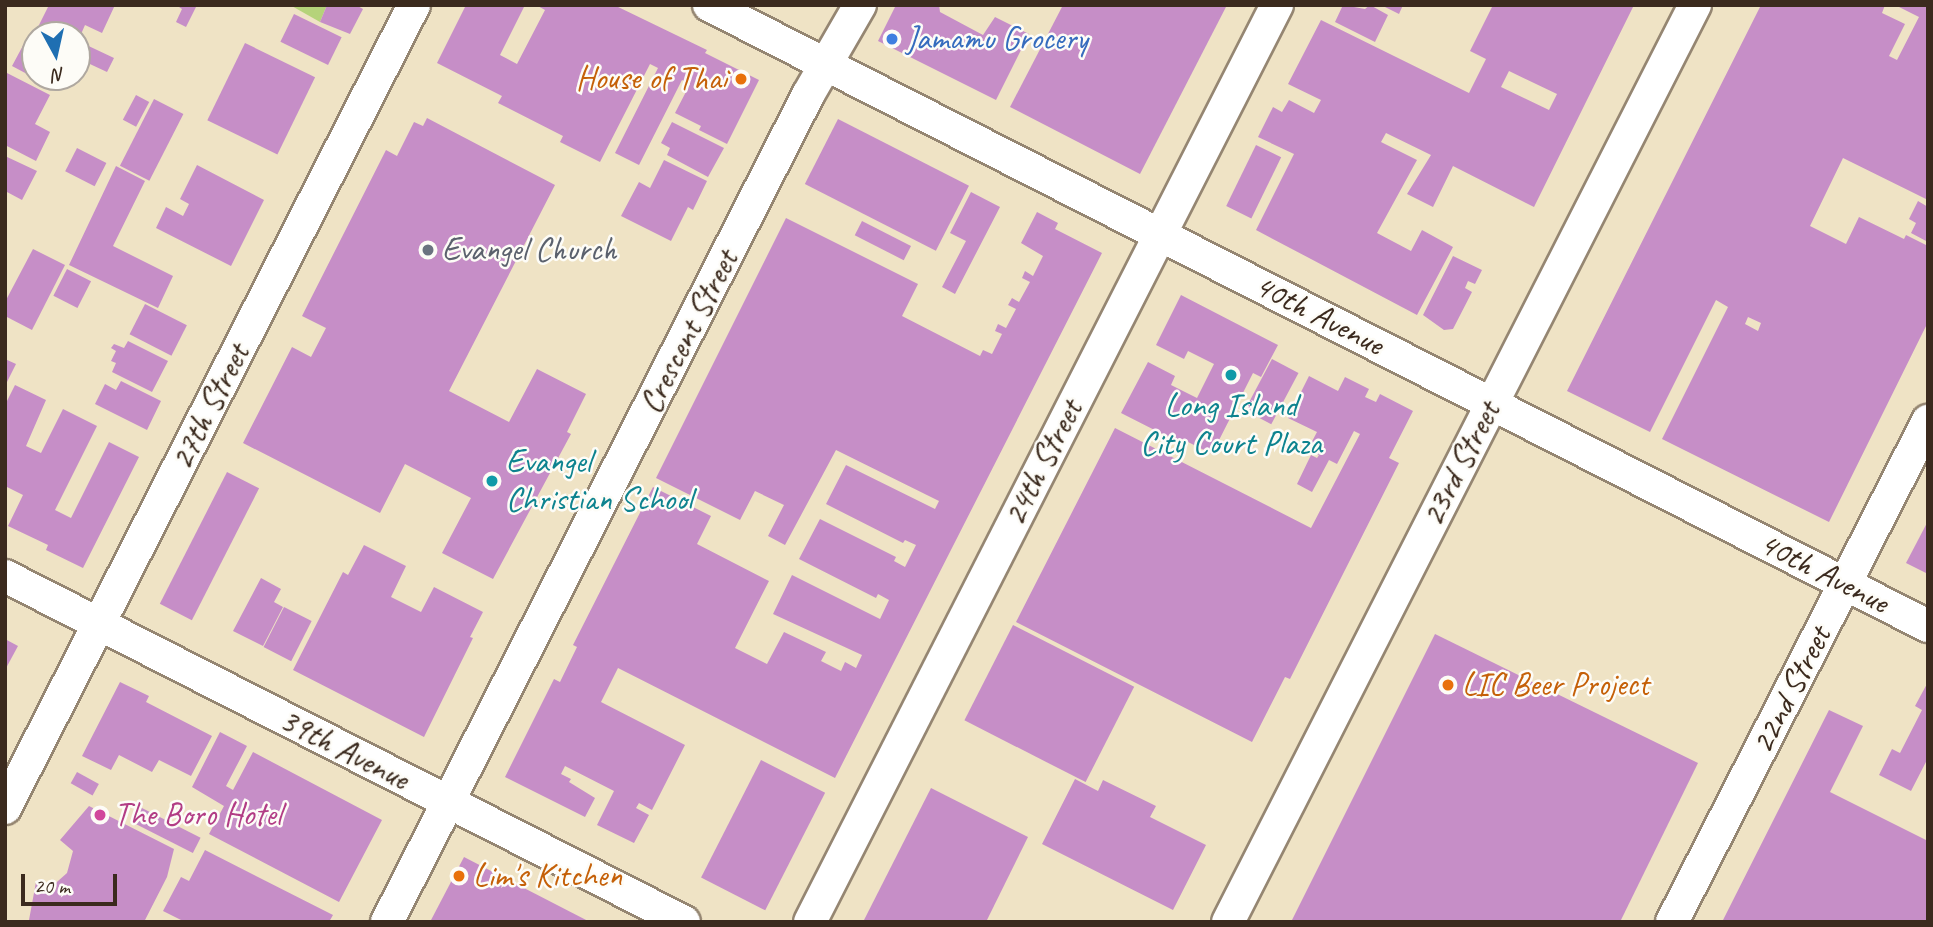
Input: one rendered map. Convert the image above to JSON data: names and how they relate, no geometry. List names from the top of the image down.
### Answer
{
  "streets": {
    "street": [
      "40th Avenue",
      "Crescent Street",
      "27th Street",
      "24th Street",
      "23rd Street",
      "22nd Street",
      "39th Avenue"
    ]
  },
  "crossings": [
    ["40th Avenue", "Crescent Street"],
    ["40th Avenue", "24th Street"],
    ["40th Avenue", "23rd Street"],
    ["40th Avenue", "22nd Street"],
    ["Crescent Street", "39th Avenue"],
    ["27th Street", "39th Avenue"]
  ],
  "places": [
    "Jamamu Grocery",
    "House of Thai",
    "Evangel Church",
    "Long Island City Court Plaza",
    "Evangel Christian School",
    "LIC Beer Project",
    "The Boro Hotel",
    "Lim's Kitchen"
  ],
  "scale_bar": "20 m",
  "north": "bottom"
}
